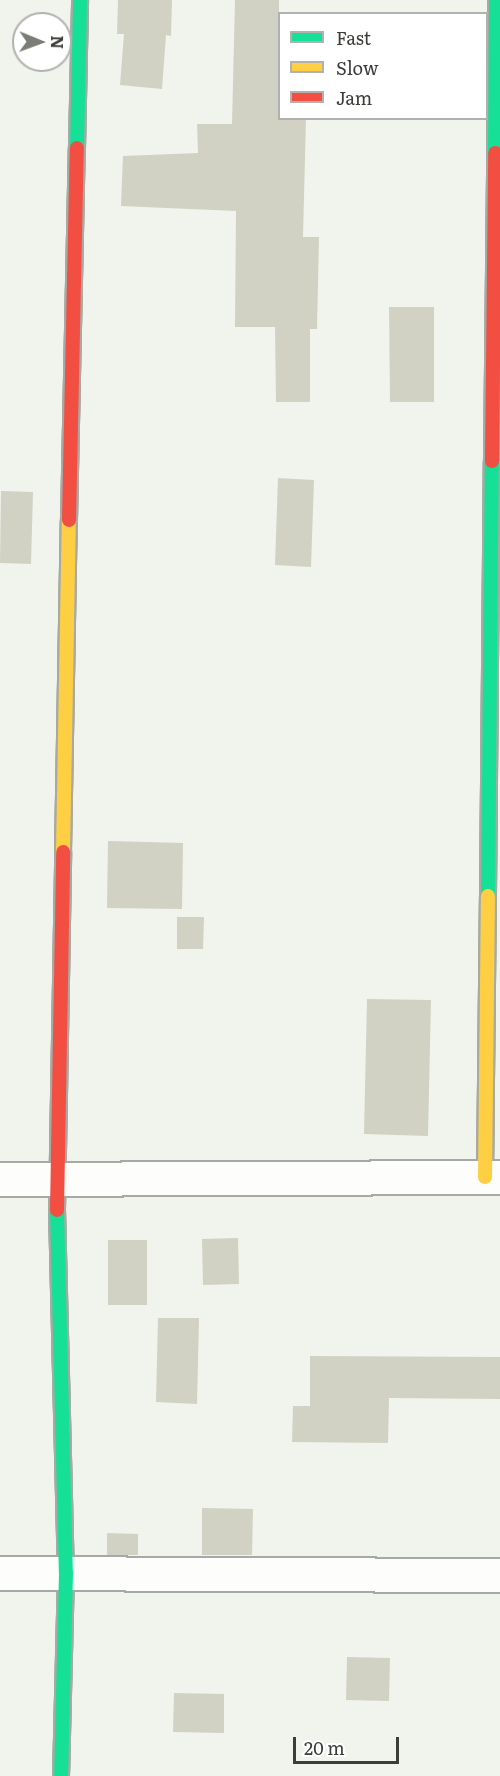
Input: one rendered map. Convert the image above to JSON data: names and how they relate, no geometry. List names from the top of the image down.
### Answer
{
  "legend": ["Fast", "Slow", "Jam"],
  "scale_bar": "20 m",
  "north": "right"
}
